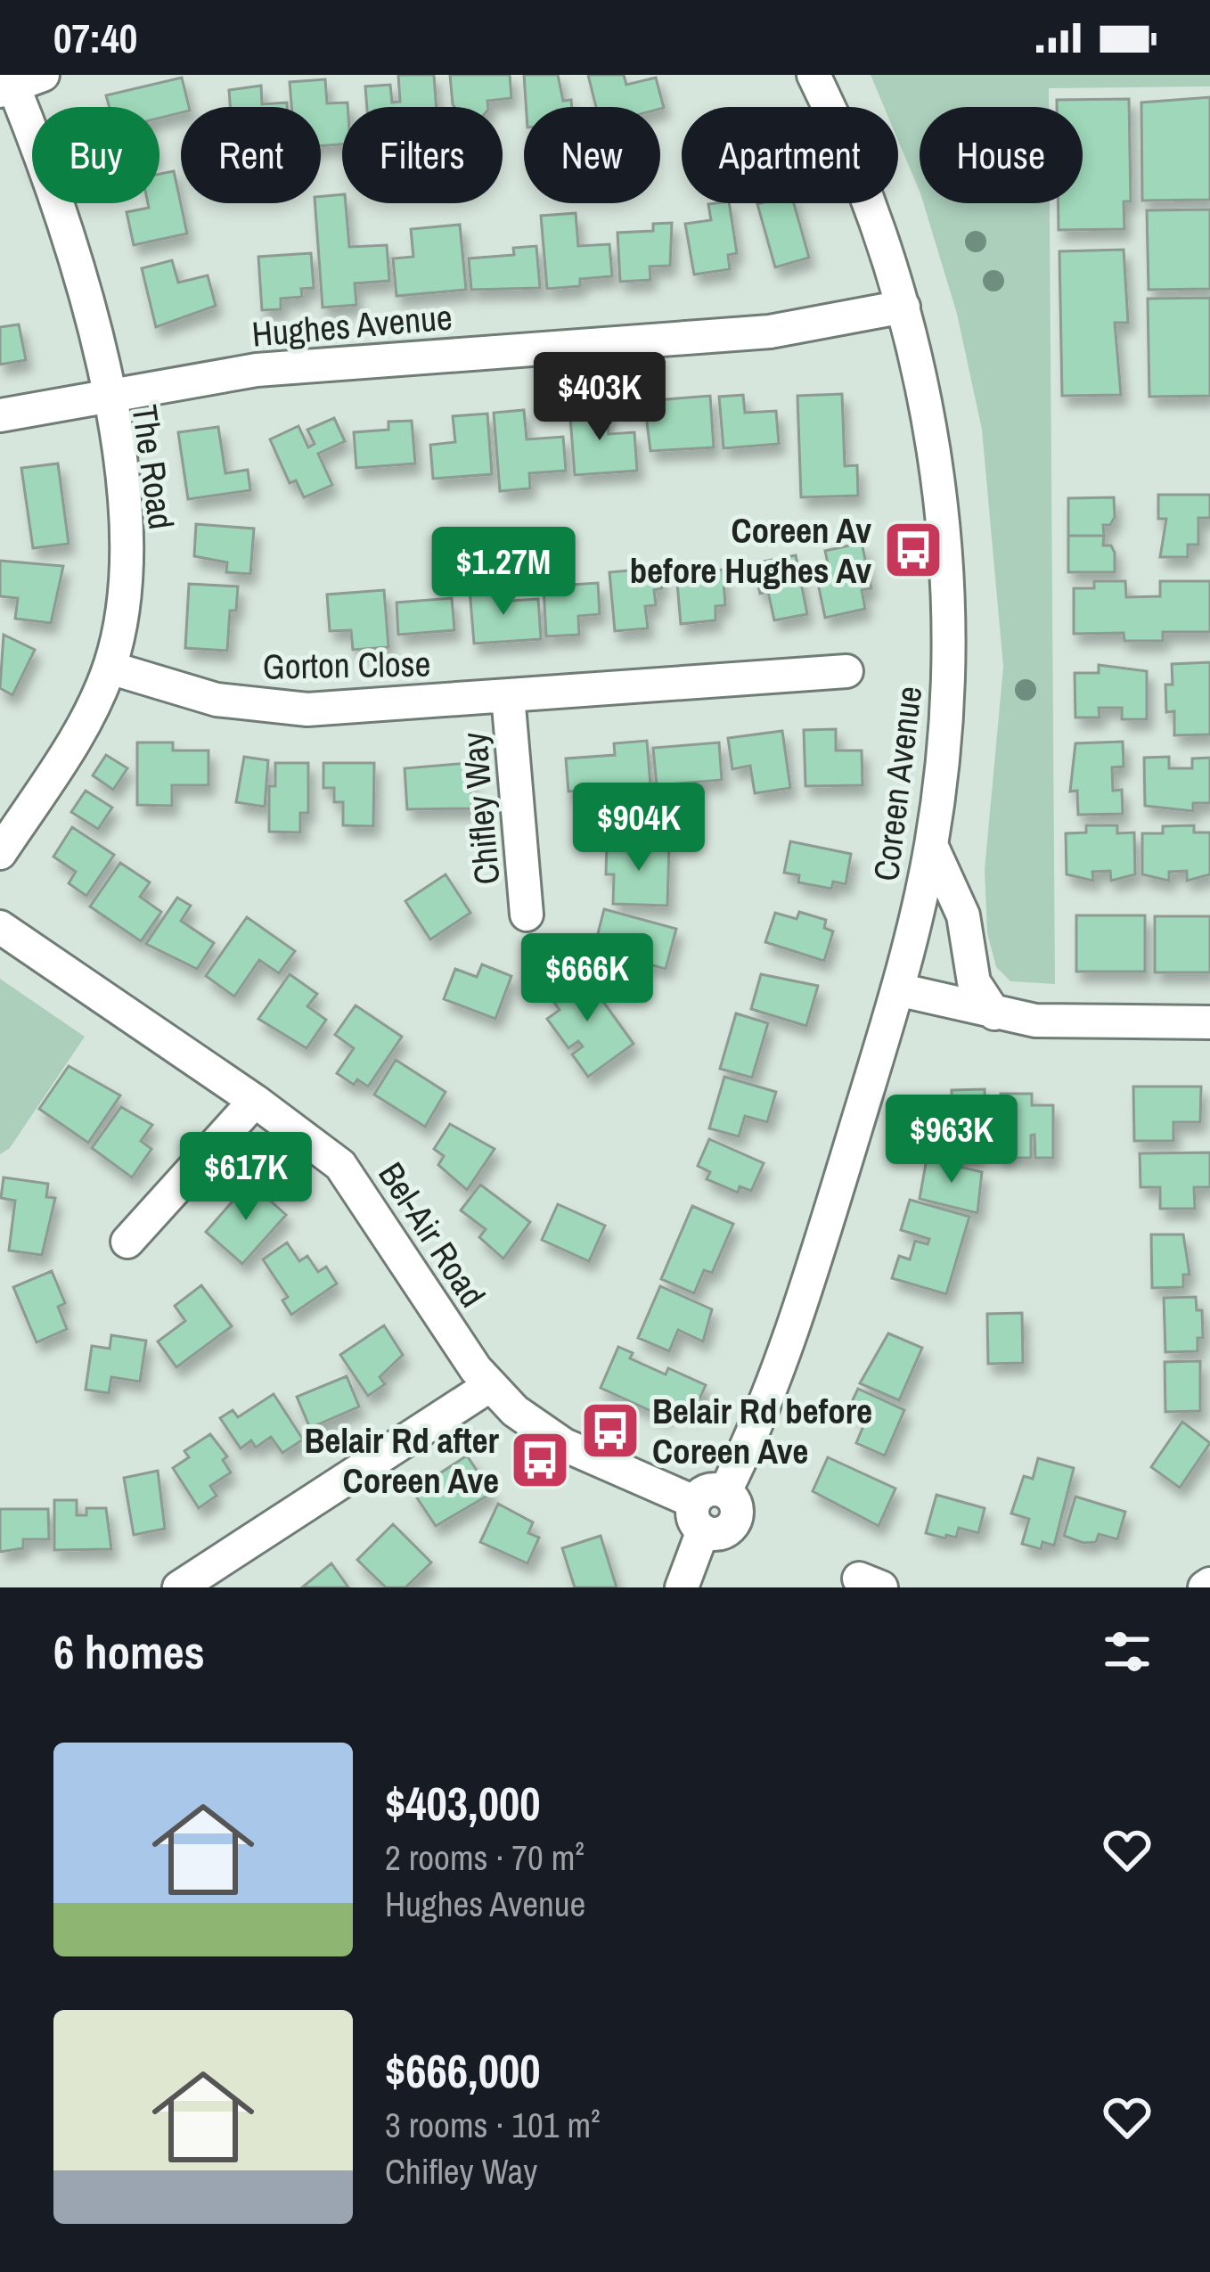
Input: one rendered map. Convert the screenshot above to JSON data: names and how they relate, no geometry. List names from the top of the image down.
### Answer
{
  "streets": {
    "street": [
      "Hughes Avenue",
      "The Road",
      "Gorton Close",
      "Coreen Avenue",
      "Chifley Way",
      "Bel-Air Road"
    ]
  },
  "crossings": [
    ["Hughes Avenue", "The Road"],
    ["Hughes Avenue", "Coreen Avenue"],
    ["The Road", "Gorton Close"],
    ["Gorton Close", "Chifley Way"],
    ["Coreen Avenue", "Bel-Air Road"]
  ],
  "places": {
    "bus stop": ["Coreen Av before Hughes Av", "Belair Rd before Coreen Ave", "Belair Rd after Coreen Ave"]
  },
  "page": {
    "status": "07:40",
    "chip": [
      "Buy",
      "Rent",
      "Filters",
      "New",
      "Apartment",
      "House"
    ],
    "price": [
      "$403K",
      "$1.27M",
      "$904K",
      "$666K",
      "$963K",
      "$617K"
    ],
    "heading": "6 homes",
    "list": [
      {
        "name": "$403,000",
        "note": "2 rooms · 70 m² · Hughes Avenue"
      },
      {
        "name": "$666,000",
        "note": "3 rooms · 101 m² · Chifley Way"
      }
    ]
  }
}
